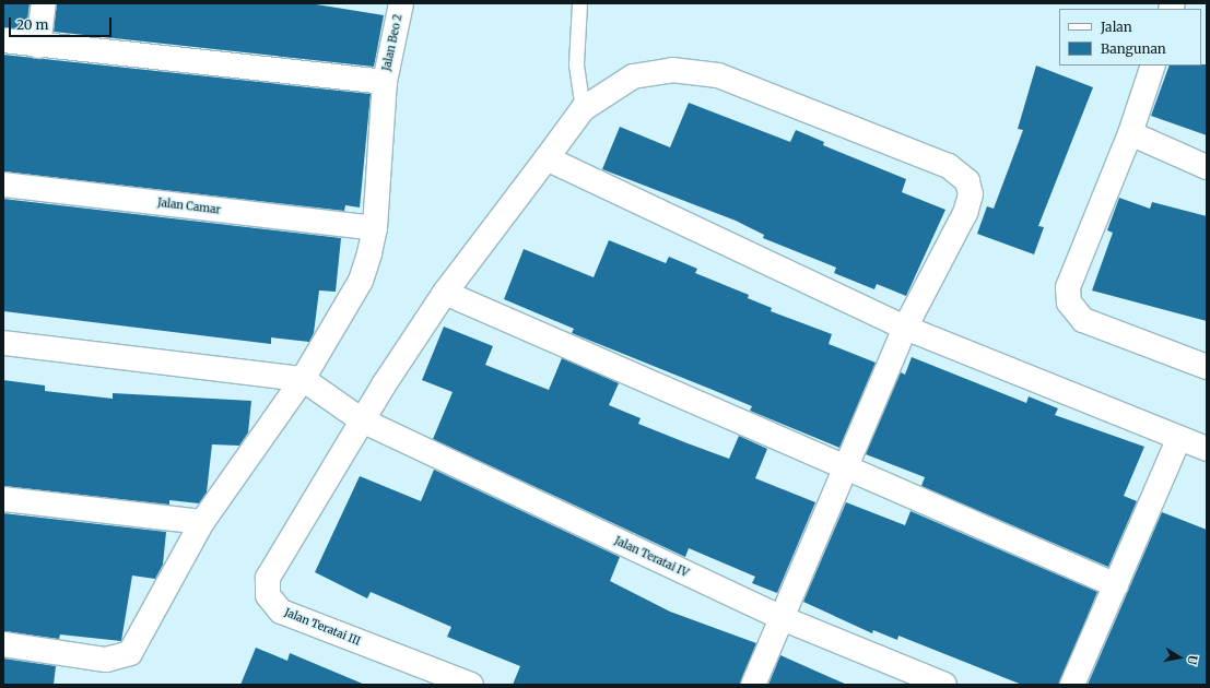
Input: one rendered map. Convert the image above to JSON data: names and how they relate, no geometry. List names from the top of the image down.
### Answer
{
  "streets": {
    "street": [
      "Jalan Beo 2",
      "Jalan Camar",
      "Jalan Teratai IV",
      "Jalan Teratai III"
    ]
  },
  "crossings": [
    ["Jalan Beo 2", "Jalan Camar"],
    ["Jalan Beo 2", "Jalan Teratai IV"],
    ["Jalan Teratai IV", "Jalan Teratai III"]
  ],
  "legend": ["Jalan", "Bangunan"],
  "scale_bar": "20 m",
  "north": "right"
}
